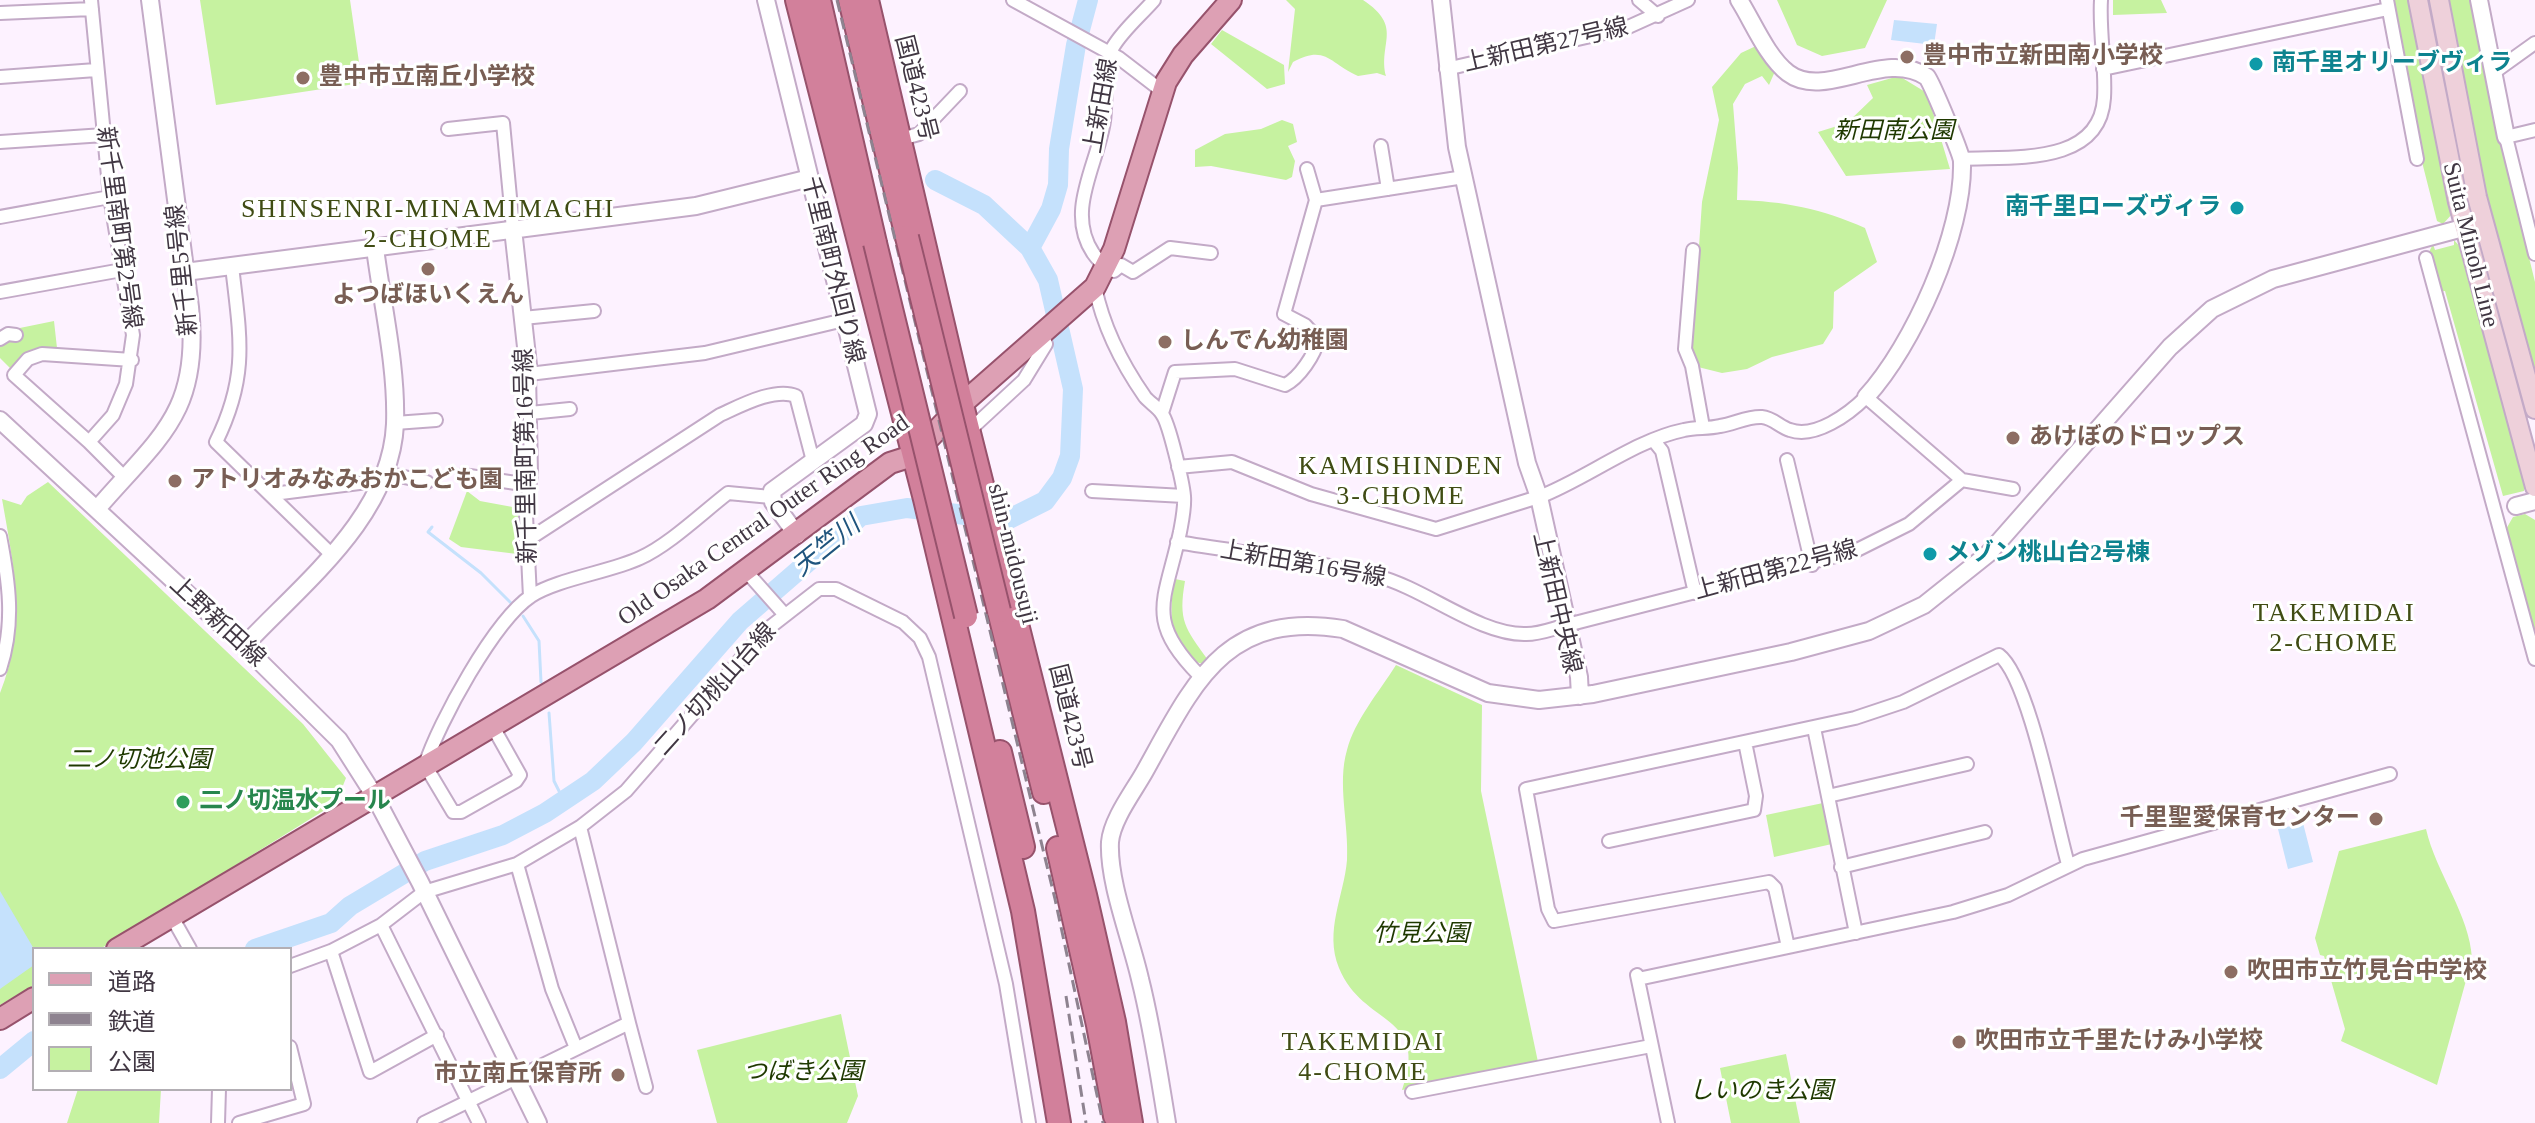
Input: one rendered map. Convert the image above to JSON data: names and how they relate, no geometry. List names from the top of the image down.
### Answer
{
  "streets": {
    "highway": ["国道423号", "shin-midousuji"],
    "main road": ["Suita Minoh Line", "Old Osaka Central Outer Ring Road"],
    "street": [
      "上新田第27号線",
      "上新田線",
      "新千里南町第2号線",
      "新千里5号線",
      "千里南町外回り線",
      "新千里南町第16号線",
      "上新田第16号線",
      "上新田第22号線",
      "上新田中央線",
      "上野新田線",
      "二ノ切桃山台線"
    ]
  },
  "crossings": [
    ["上新田第27号線", "上新田中央線"],
    ["国道423号", "Old Osaka Central Outer Ring Road"],
    ["上新田線", "Old Osaka Central Outer Ring Road"],
    ["新千里5号線", "上野新田線"],
    ["Old Osaka Central Outer Ring Road", "上野新田線"],
    ["上新田第16号線", "上新田第22号線"],
    ["上新田第16号線", "上新田中央線"],
    ["上新田第22号線", "上新田中央線"],
    ["上野新田線", "二ノ切桃山台線"]
  ],
  "districts": [
    "SHINSENRI-MINAMIMACHI 2-CHOME",
    "KAMISHINDEN 3-CHOME",
    "TAKEMIDAI 2-CHOME",
    "TAKEMIDAI 4-CHOME"
  ],
  "water": ["天竺川"],
  "parks": [
    "新田南公園",
    "二ノ切池公園",
    "竹見公園",
    "つばき公園",
    "しいのき公園"
  ],
  "places": [
    "豊中市立新田南小学校",
    "南千里オリーブヴィラ",
    "豊中市立南丘小学校",
    "南千里ローズヴィラ",
    "よつばほいくえん",
    "しんでん幼稚園",
    "あけぼのドロップス",
    "アトリオみなみおかこども園",
    "メゾン桃山台2号棟",
    "二ノ切温水プール",
    "千里聖愛保育センター",
    "吹田市立竹見台中学校",
    "吹田市立千里たけみ小学校",
    "市立南丘保育所"
  ],
  "legend": ["道路", "鉄道", "公園"]
}
